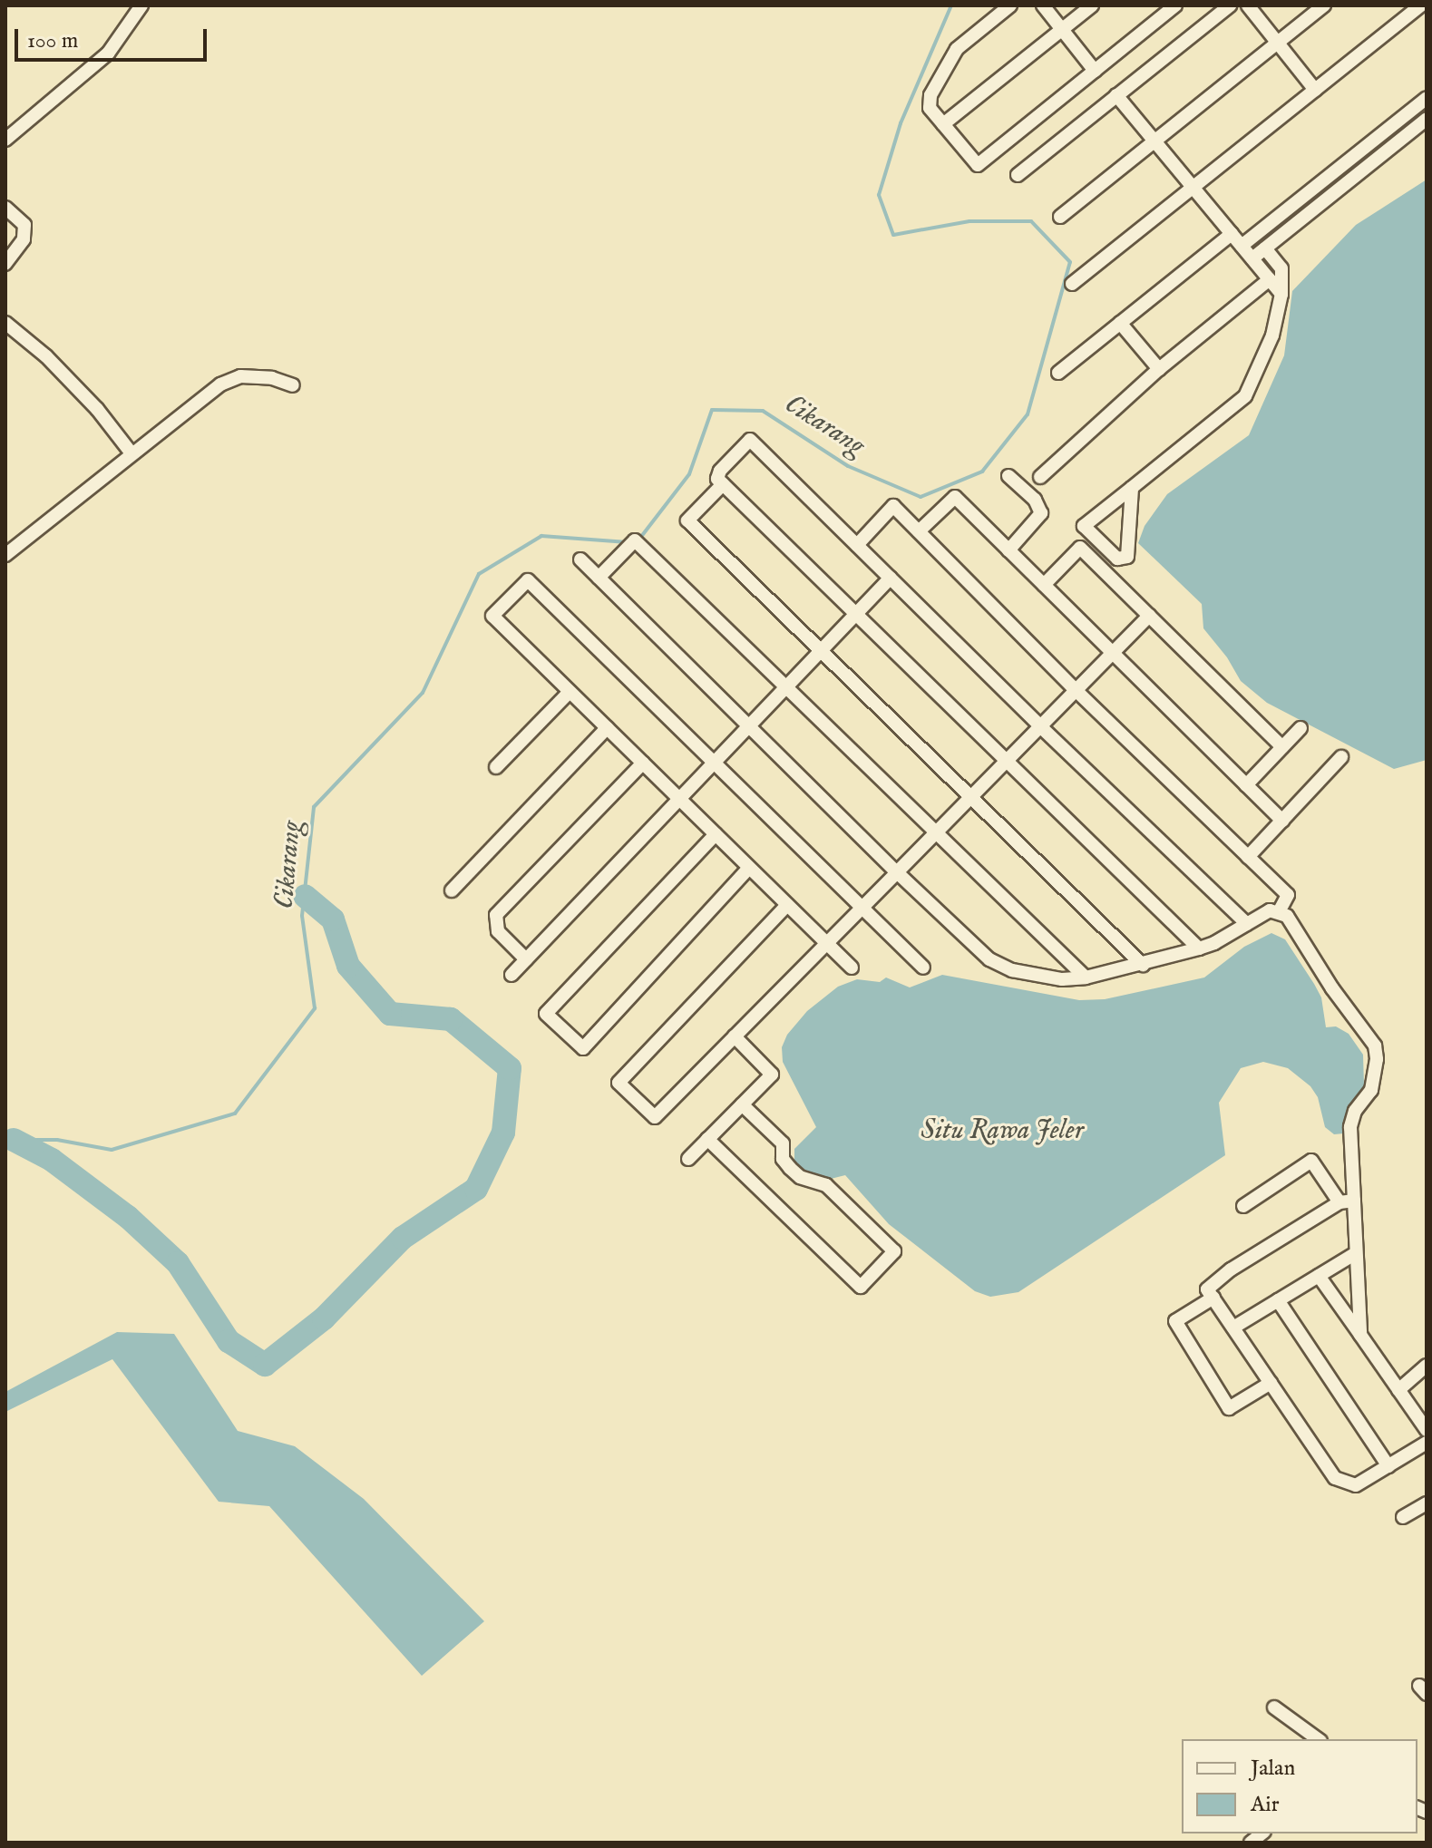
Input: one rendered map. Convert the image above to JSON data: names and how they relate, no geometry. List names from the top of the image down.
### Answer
{
  "water": ["Cikarang", "Situ Rawa Jeler"],
  "legend": ["Jalan", "Air"],
  "scale_bar": "100 m"
}
